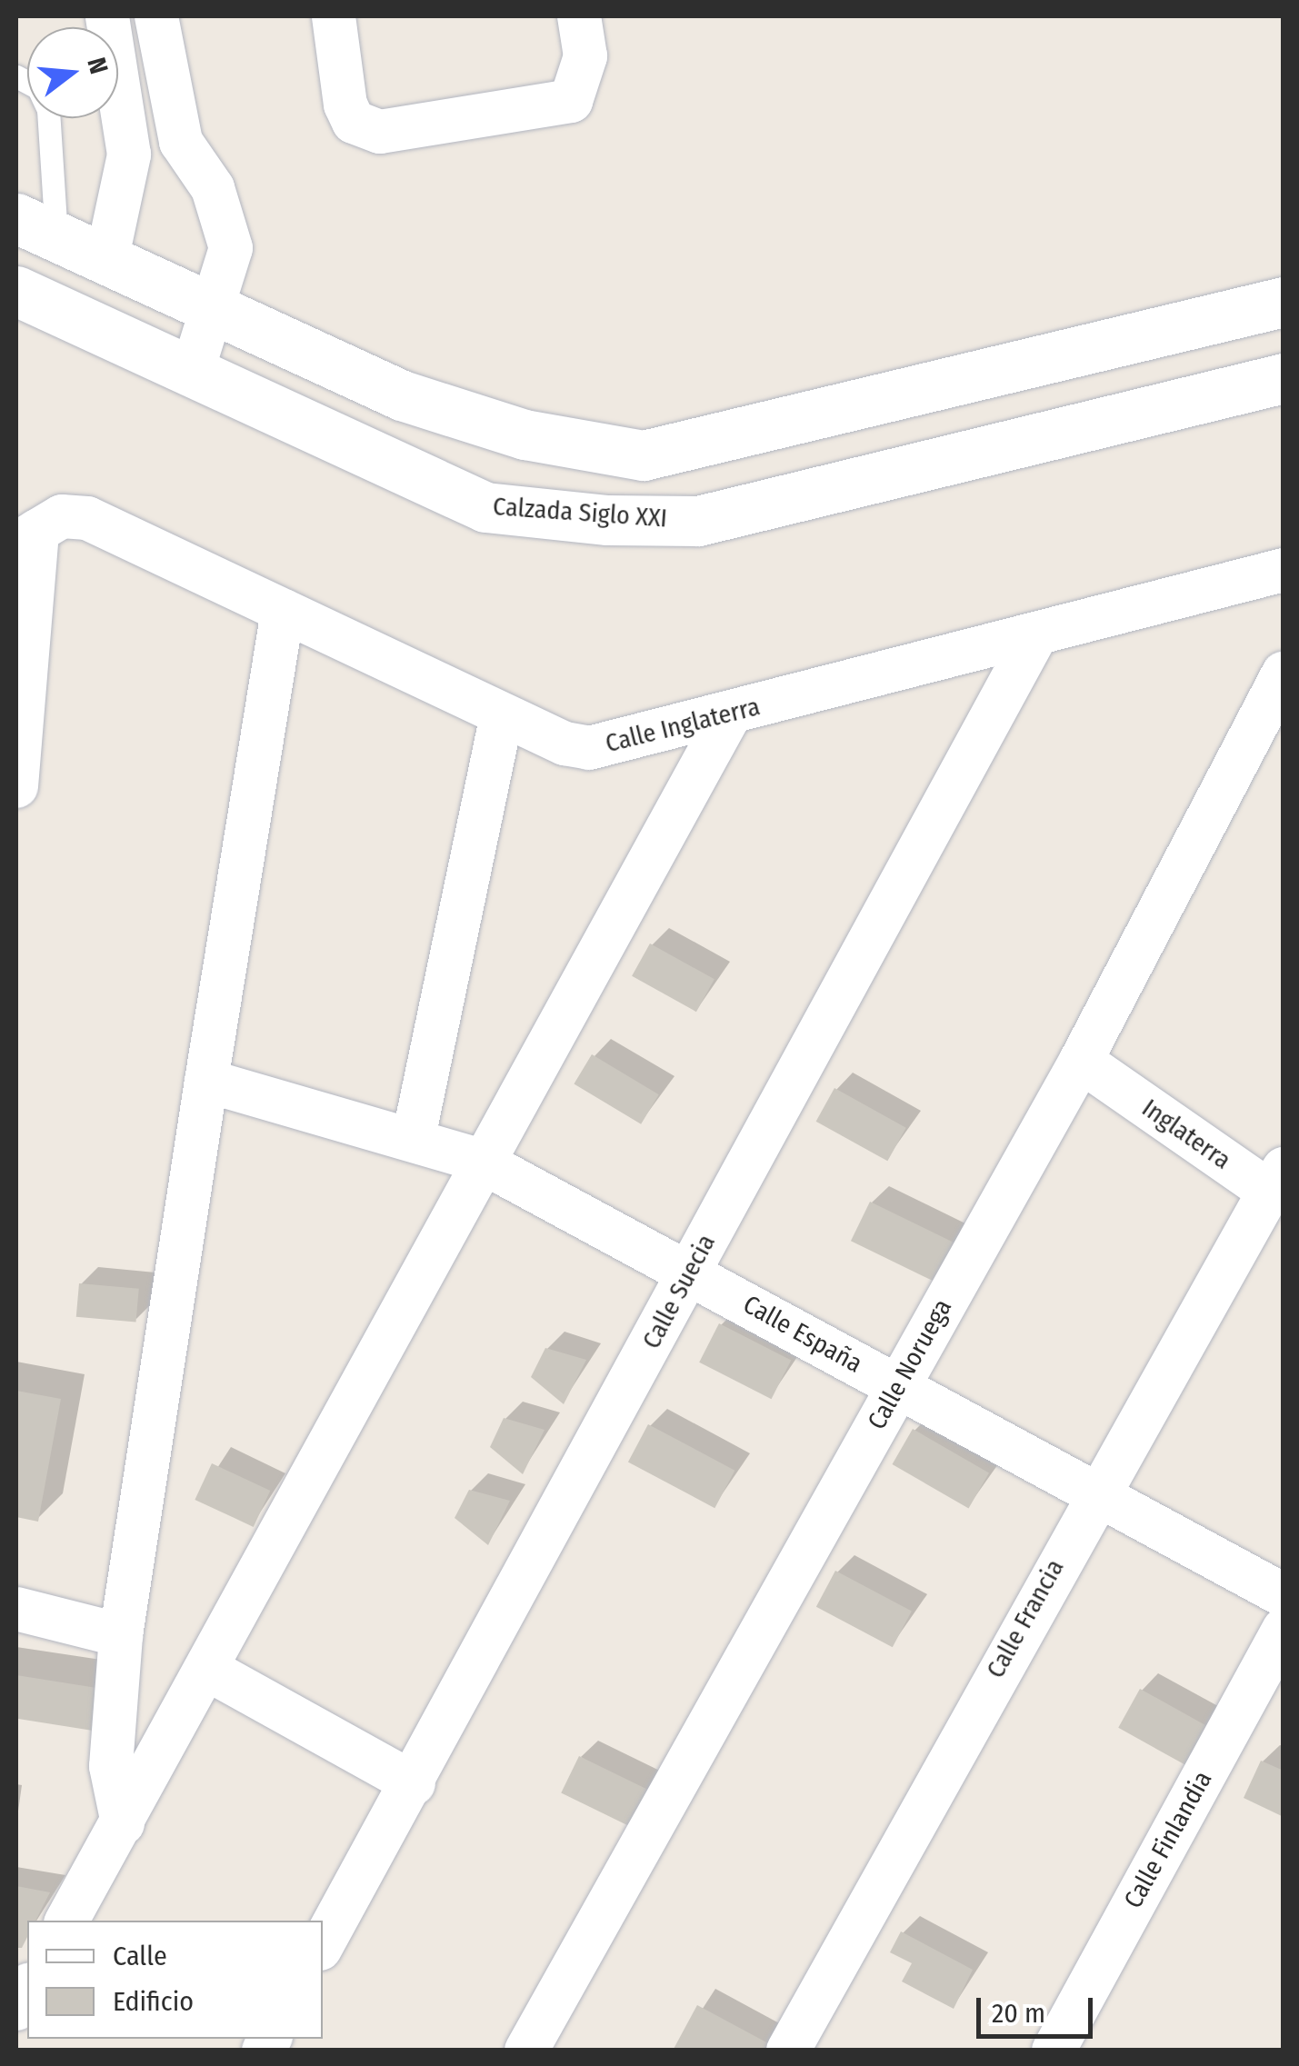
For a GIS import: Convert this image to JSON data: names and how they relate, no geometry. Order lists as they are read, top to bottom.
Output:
{
  "streets": {
    "main road": ["Calzada Siglo XXI"],
    "street": [
      "Calle Inglaterra",
      "Inglaterra",
      "Calle Suecia",
      "Calle España",
      "Calle Noruega",
      "Calle Francia",
      "Calle Finlandia"
    ]
  },
  "crossings": [
    ["Calle Inglaterra", "Calle Suecia"],
    ["Inglaterra", "Calle Noruega"],
    ["Inglaterra", "Calle Francia"],
    ["Calle Suecia", "Calle España"],
    ["Calle España", "Calle Noruega"],
    ["Calle España", "Calle Francia"]
  ],
  "legend": ["Calle", "Edificio"],
  "scale_bar": "20 m",
  "north": "right"
}
